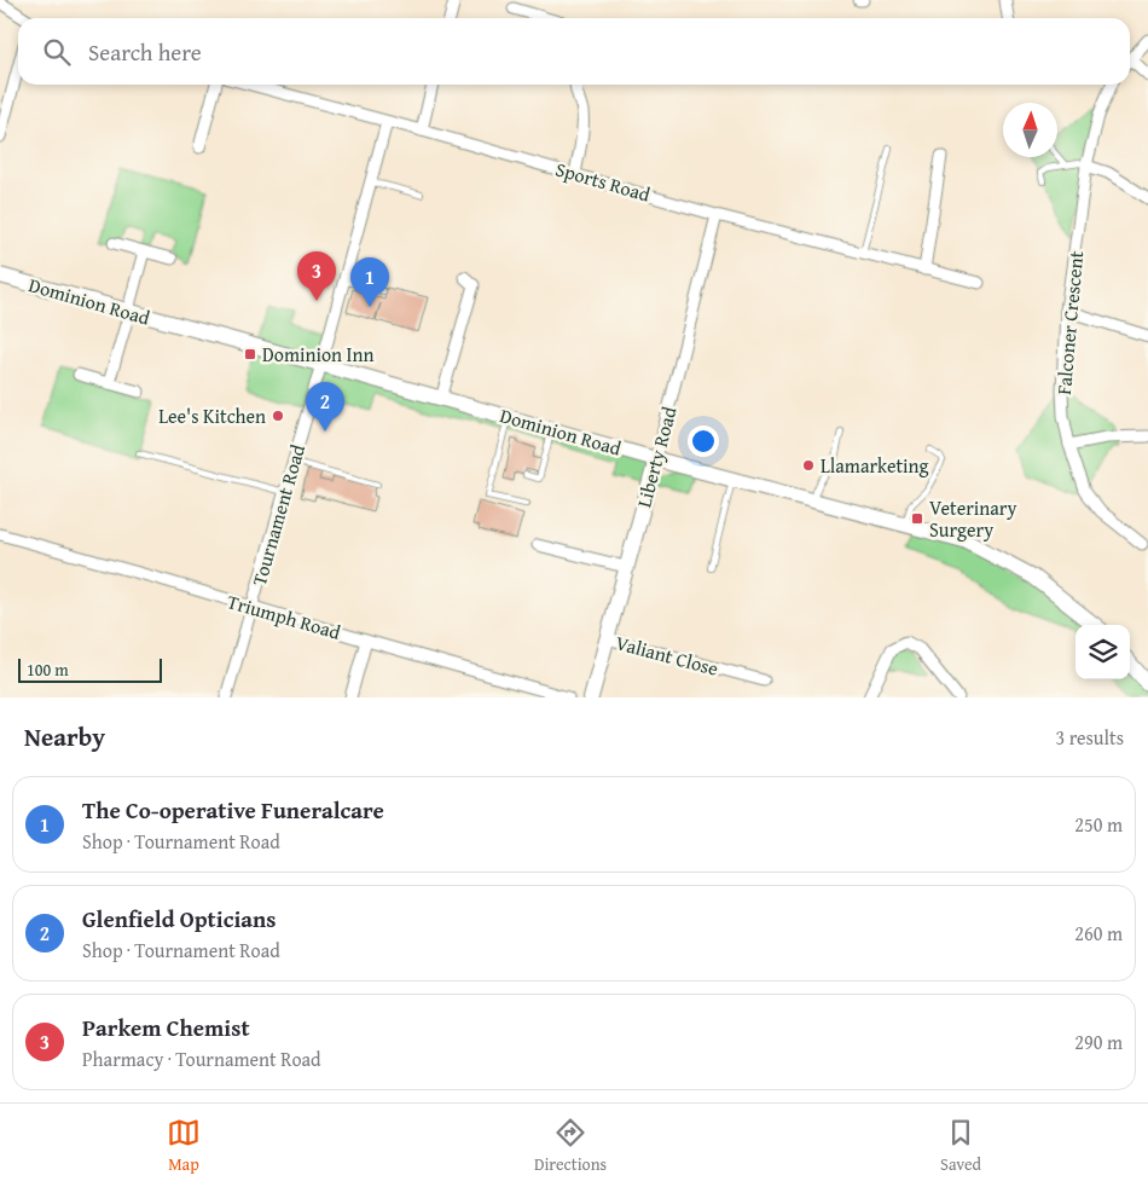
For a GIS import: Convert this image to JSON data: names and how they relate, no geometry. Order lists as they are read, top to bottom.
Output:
{
  "streets": {
    "street": [
      "Sports Road",
      "Dominion Road",
      "Falconer Crescent",
      "Liberty Road",
      "Tournament Road",
      "Triumph Road",
      "Valiant Close"
    ]
  },
  "crossings": [
    ["Sports Road", "Liberty Road"],
    ["Sports Road", "Tournament Road"],
    ["Dominion Road", "Liberty Road"],
    ["Dominion Road", "Tournament Road"],
    ["Liberty Road", "Valiant Close"],
    ["Tournament Road", "Triumph Road"]
  ],
  "places": {
    "transit": ["Dominion Inn", "Veterinary Surgery"],
    "other": ["Lee's Kitchen", "Llamarketing"]
  },
  "scale_bar": "100 m",
  "north": "top",
  "page": {
    "search": "Search here",
    "pins": ["3", "1", "2"],
    "scale": "100 m",
    "heading": ["Nearby", "3 results"],
    "list": [
      {
        "mark": "1",
        "name": "The Co-operative Funeralcare",
        "note": "Shop · Tournament Road",
        "value": "250 m"
      },
      {
        "mark": "2",
        "name": "Glenfield Opticians",
        "note": "Shop · Tournament Road",
        "value": "260 m"
      },
      {
        "mark": "3",
        "name": "Parkem Chemist",
        "note": "Pharmacy · Tournament Road",
        "value": "290 m"
      }
    ],
    "nav": ["Map", "Directions", "Saved"]
  }
}
